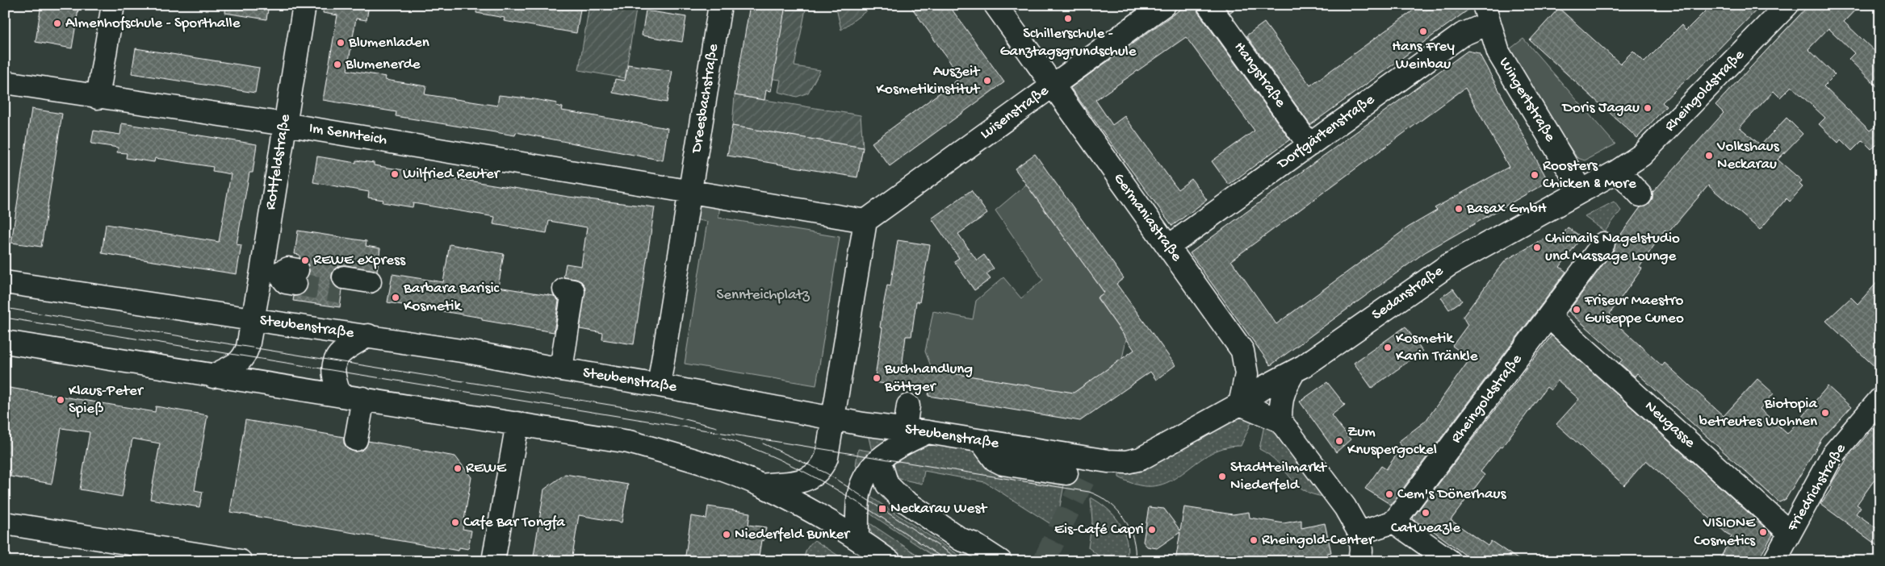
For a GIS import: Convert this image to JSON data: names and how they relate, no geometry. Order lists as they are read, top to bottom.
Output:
{
  "streets": {
    "street": [
      "Hangstraße",
      "Rheingoldstraße",
      "Dreesbachstraße",
      "Wingertstraße",
      "Luisenstraße",
      "Dorfgärtenstraße",
      "Im Sennteich",
      "Rottfeldstraße",
      "Germaniastraße",
      "Sedanstraße",
      "Steubenstraße",
      "Neugasse",
      "Friedrichstraße"
    ]
  },
  "crossings": [
    ["Hangstraße", "Dorfgärtenstraße"],
    ["Rheingoldstraße", "Wingertstraße"],
    ["Rheingoldstraße", "Sedanstraße"],
    ["Rheingoldstraße", "Neugasse"],
    ["Dreesbachstraße", "Im Sennteich"],
    ["Wingertstraße", "Dorfgärtenstraße"],
    ["Wingertstraße", "Sedanstraße"],
    ["Luisenstraße", "Germaniastraße"],
    ["Dorfgärtenstraße", "Germaniastraße"],
    ["Im Sennteich", "Rottfeldstraße"],
    ["Rottfeldstraße", "Steubenstraße"],
    ["Germaniastraße", "Sedanstraße"],
    ["Germaniastraße", "Steubenstraße"],
    ["Sedanstraße", "Steubenstraße"],
    ["Neugasse", "Friedrichstraße"]
  ],
  "parks": ["Sennteichplatz"],
  "places": {
    "other": [
      "Schillerschule - Ganztagsgrundschule",
      "Almenhofschule - Sporthalle",
      "Hans Frey Weinbau",
      "Blumenladen",
      "Blumenerde",
      "Auszeit Kosmetikinstitut",
      "Doris Jagau",
      "Volkshaus Neckarau",
      "Wilfried Reuter",
      "Roosters Chicken & More",
      "Basax GmbH",
      "Chicnails Nagelstudio und Massage Lounge",
      "REWE express",
      "Barbara Barisic Kosmetik",
      "Friseur Maestro Guiseppe Cuneo",
      "Kosmetik Karin Tränkle",
      "Buchhandlung Böttger",
      "Klaus-Peter Spieß",
      "Biotopia betreutes Wohnen",
      "Zum Knuspergockel",
      "REWE",
      "Stadtteilmarkt Niederfeld",
      "Cem's Dönerhaus",
      "Catweazle",
      "Cafe Bar Tongfa",
      "Eis-Café Capri",
      "VISIONE Cosmetics",
      "Niederfeld Bunker",
      "Rheingold-Center"
    ],
    "transit": ["Neckarau West"]
  }
}
